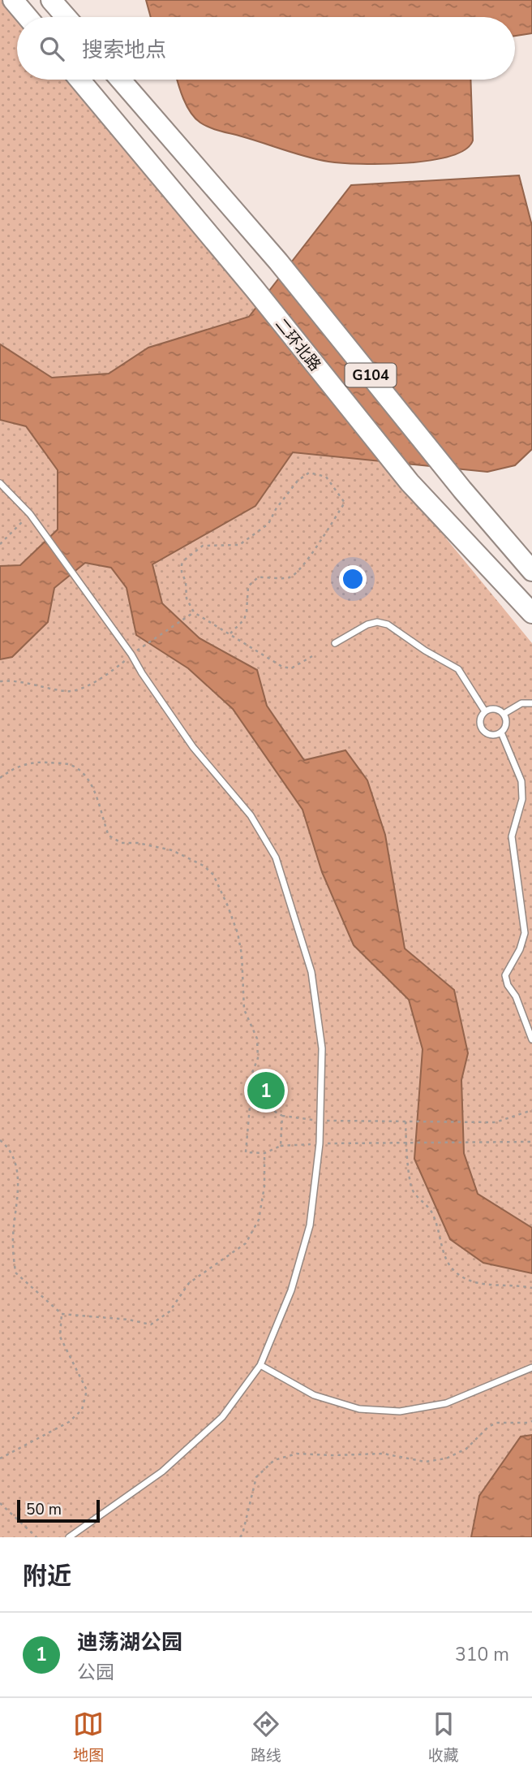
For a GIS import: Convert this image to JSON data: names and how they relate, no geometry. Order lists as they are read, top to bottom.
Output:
{
  "streets": {
    "highway": ["二环北路", "G104"]
  },
  "scale_bar": "50 m",
  "page": {
    "search": "搜索地点",
    "pins": "1",
    "scale": "50 m",
    "heading": "附近",
    "list": [
      {
        "mark": "1",
        "name": "迪荡湖公园",
        "note": "公园",
        "value": "310 m"
      }
    ],
    "nav": ["地图", "路线", "收藏"]
  }
}
